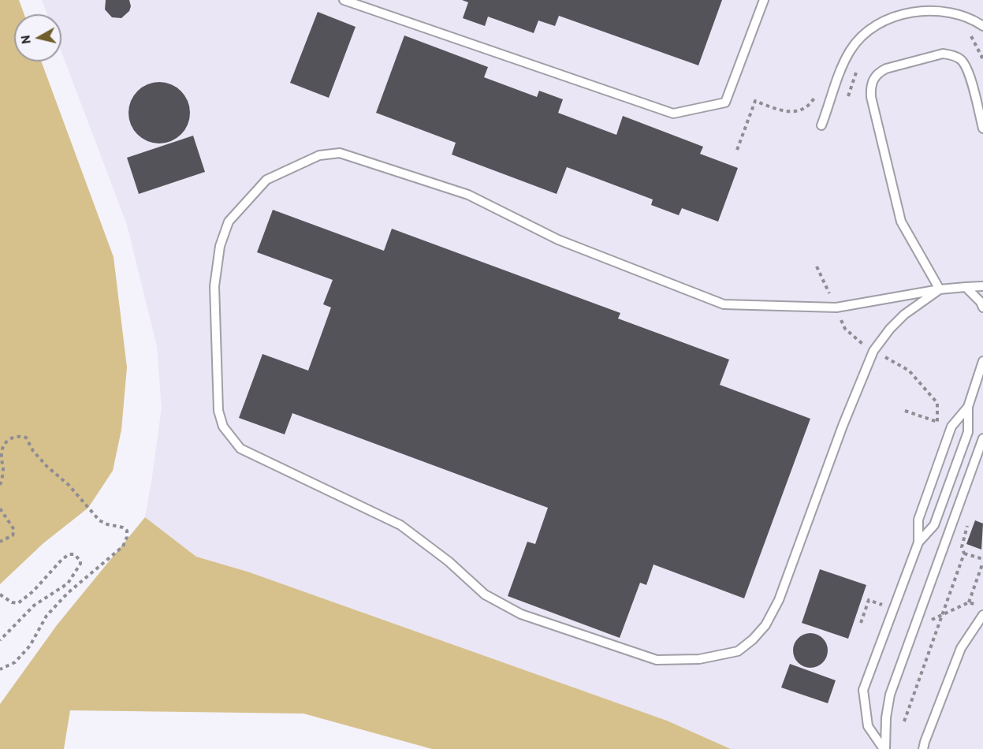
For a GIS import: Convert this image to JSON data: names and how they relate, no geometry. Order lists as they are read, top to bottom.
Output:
{
  "north": "left"
}
